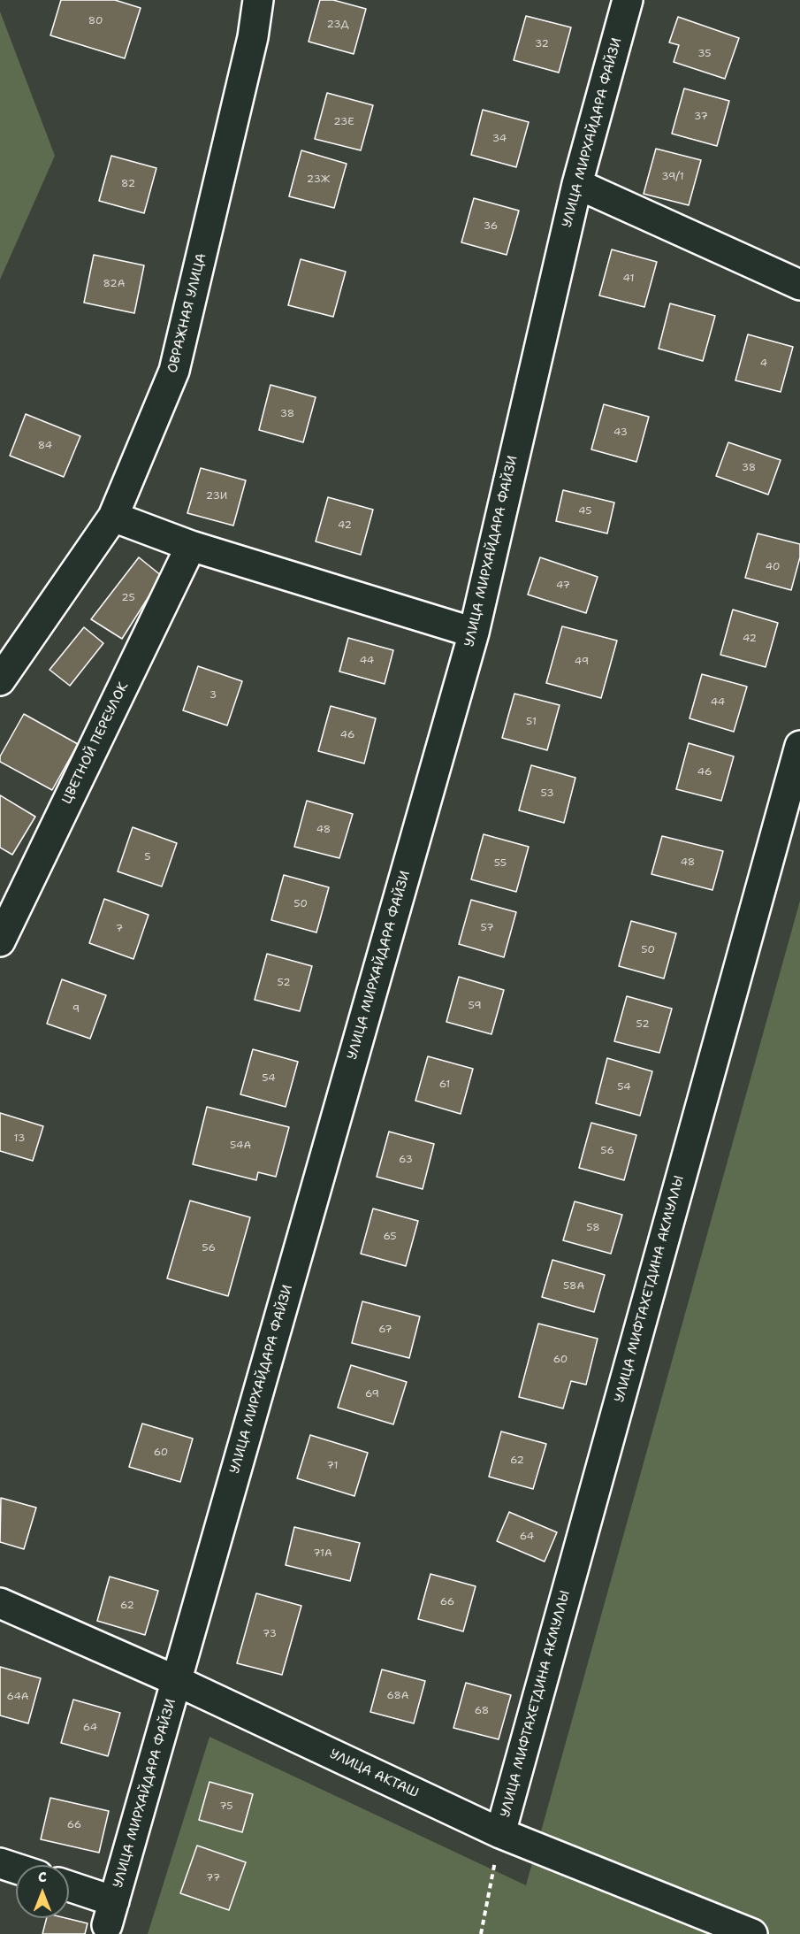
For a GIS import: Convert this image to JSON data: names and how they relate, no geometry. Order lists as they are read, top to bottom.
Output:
{
  "streets": {
    "street": [
      "УЛИЦА МИРХАЙДАРА ФАЙЗИ",
      "ОВРАЖНАЯ УЛИЦА",
      "ЦВЕТНОЙ ПЕРЕУЛОК",
      "УЛИЦА МИФТАХЕТДИНА АКМУЛЛЫ",
      "УЛИЦА АКТАШ"
    ]
  },
  "crossings": [
    ["УЛИЦА МИРХАЙДАРА ФАЙЗИ", "УЛИЦА АКТАШ"],
    ["УЛИЦА МИФТАХЕТДИНА АКМУЛЛЫ", "УЛИЦА АКТАШ"]
  ],
  "house_numbers": [
    "80",
    "23Д",
    "32",
    "35",
    "37",
    "23Е",
    "34",
    "39/1",
    "23Ж",
    "82",
    "36",
    "41",
    "82А",
    "4",
    "38",
    "43",
    "84",
    "38",
    "23И",
    "45",
    "42",
    "40",
    "47",
    "25",
    "42",
    "44",
    "49",
    "3",
    "44",
    "51",
    "46",
    "46",
    "53",
    "48",
    "5",
    "48",
    "55",
    "50",
    "57",
    "7",
    "50",
    "52",
    "59",
    "9",
    "52",
    "54",
    "61",
    "54",
    "13",
    "54А",
    "56",
    "63",
    "58",
    "65",
    "56",
    "58А",
    "67",
    "60",
    "69",
    "60",
    "62",
    "71",
    "64",
    "71А",
    "66",
    "62",
    "73",
    "68А",
    "64А",
    "68",
    "64",
    "75",
    "66",
    "77"
  ],
  "north": "top"
}
